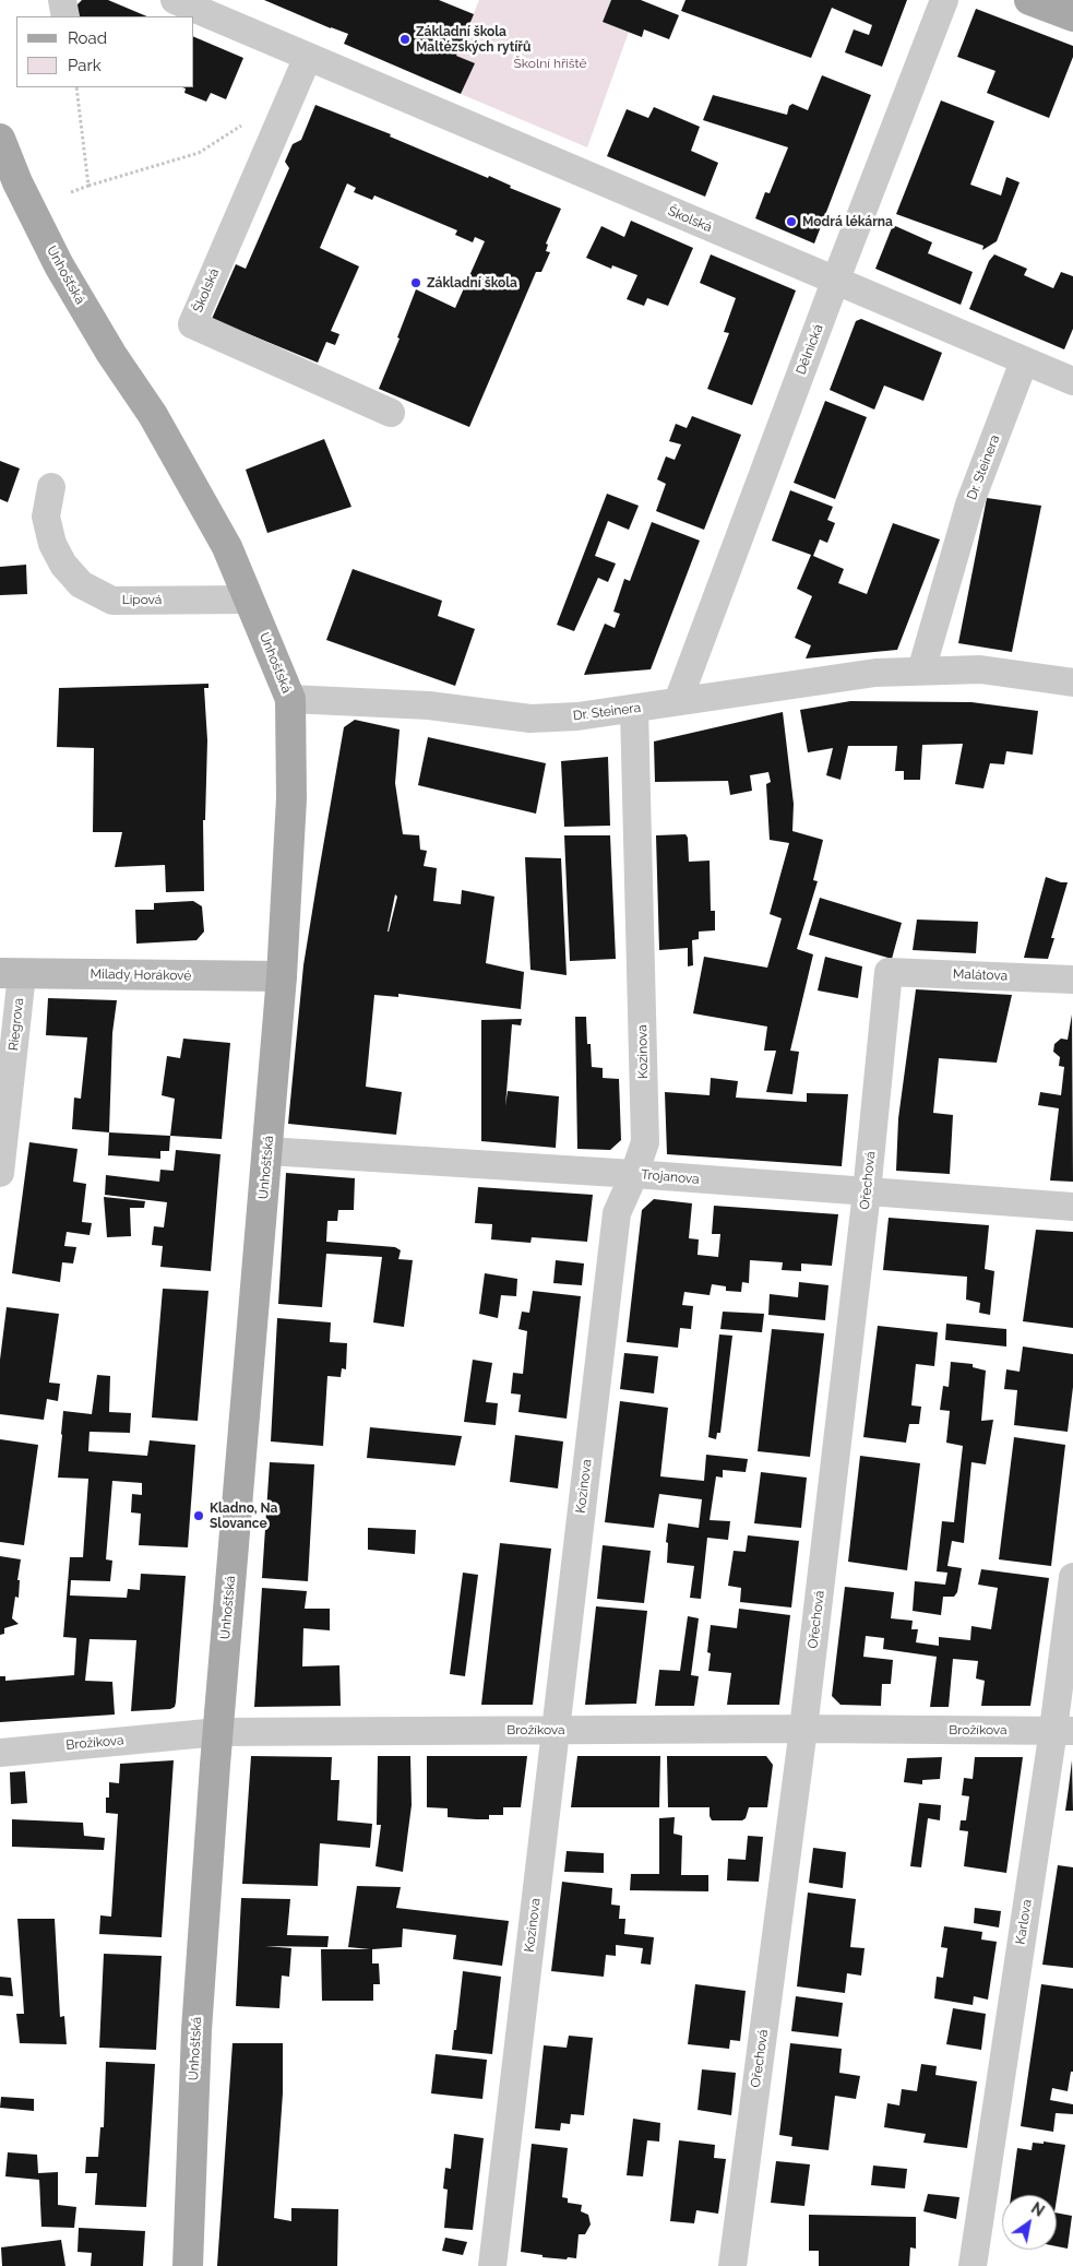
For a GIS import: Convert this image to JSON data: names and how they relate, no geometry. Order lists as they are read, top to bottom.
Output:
{
  "streets": {
    "main road": ["Unhošťská", "Milady Horákové"],
    "street": [
      "Školská",
      "Dělnická",
      "Dr. Steinera",
      "Lipová",
      "Malátova",
      "Riegrova",
      "Kozinova",
      "Trojanova",
      "Ořechová",
      "Brožíkova",
      "Karlova"
    ]
  },
  "crossings": [
    ["Školská", "Dělnická"],
    ["Školská", "Dr. Steinera"],
    ["Unhošťská", "Dr. Steinera"],
    ["Unhošťská", "Lipová"],
    ["Unhošťská", "Milady Horákové"],
    ["Unhošťská", "Trojanova"],
    ["Unhošťská", "Brožíkova"],
    ["Dělnická", "Dr. Steinera"],
    ["Dr. Steinera", "Kozinova"],
    ["Milady Horákové", "Riegrova"],
    ["Malátova", "Ořechová"],
    ["Kozinova", "Trojanova"],
    ["Kozinova", "Brožíkova"],
    ["Trojanova", "Ořechová"],
    ["Ořechová", "Brožíkova"],
    ["Brožíkova", "Karlova"]
  ],
  "parks": ["Školní hřiště"],
  "places": [
    "Základní škola Maltézských rytířů",
    "Modrá lékárna",
    "Základní škola",
    "Kladno, Na Slovance"
  ],
  "legend": ["Road", "Park"],
  "north": "top right"
}
